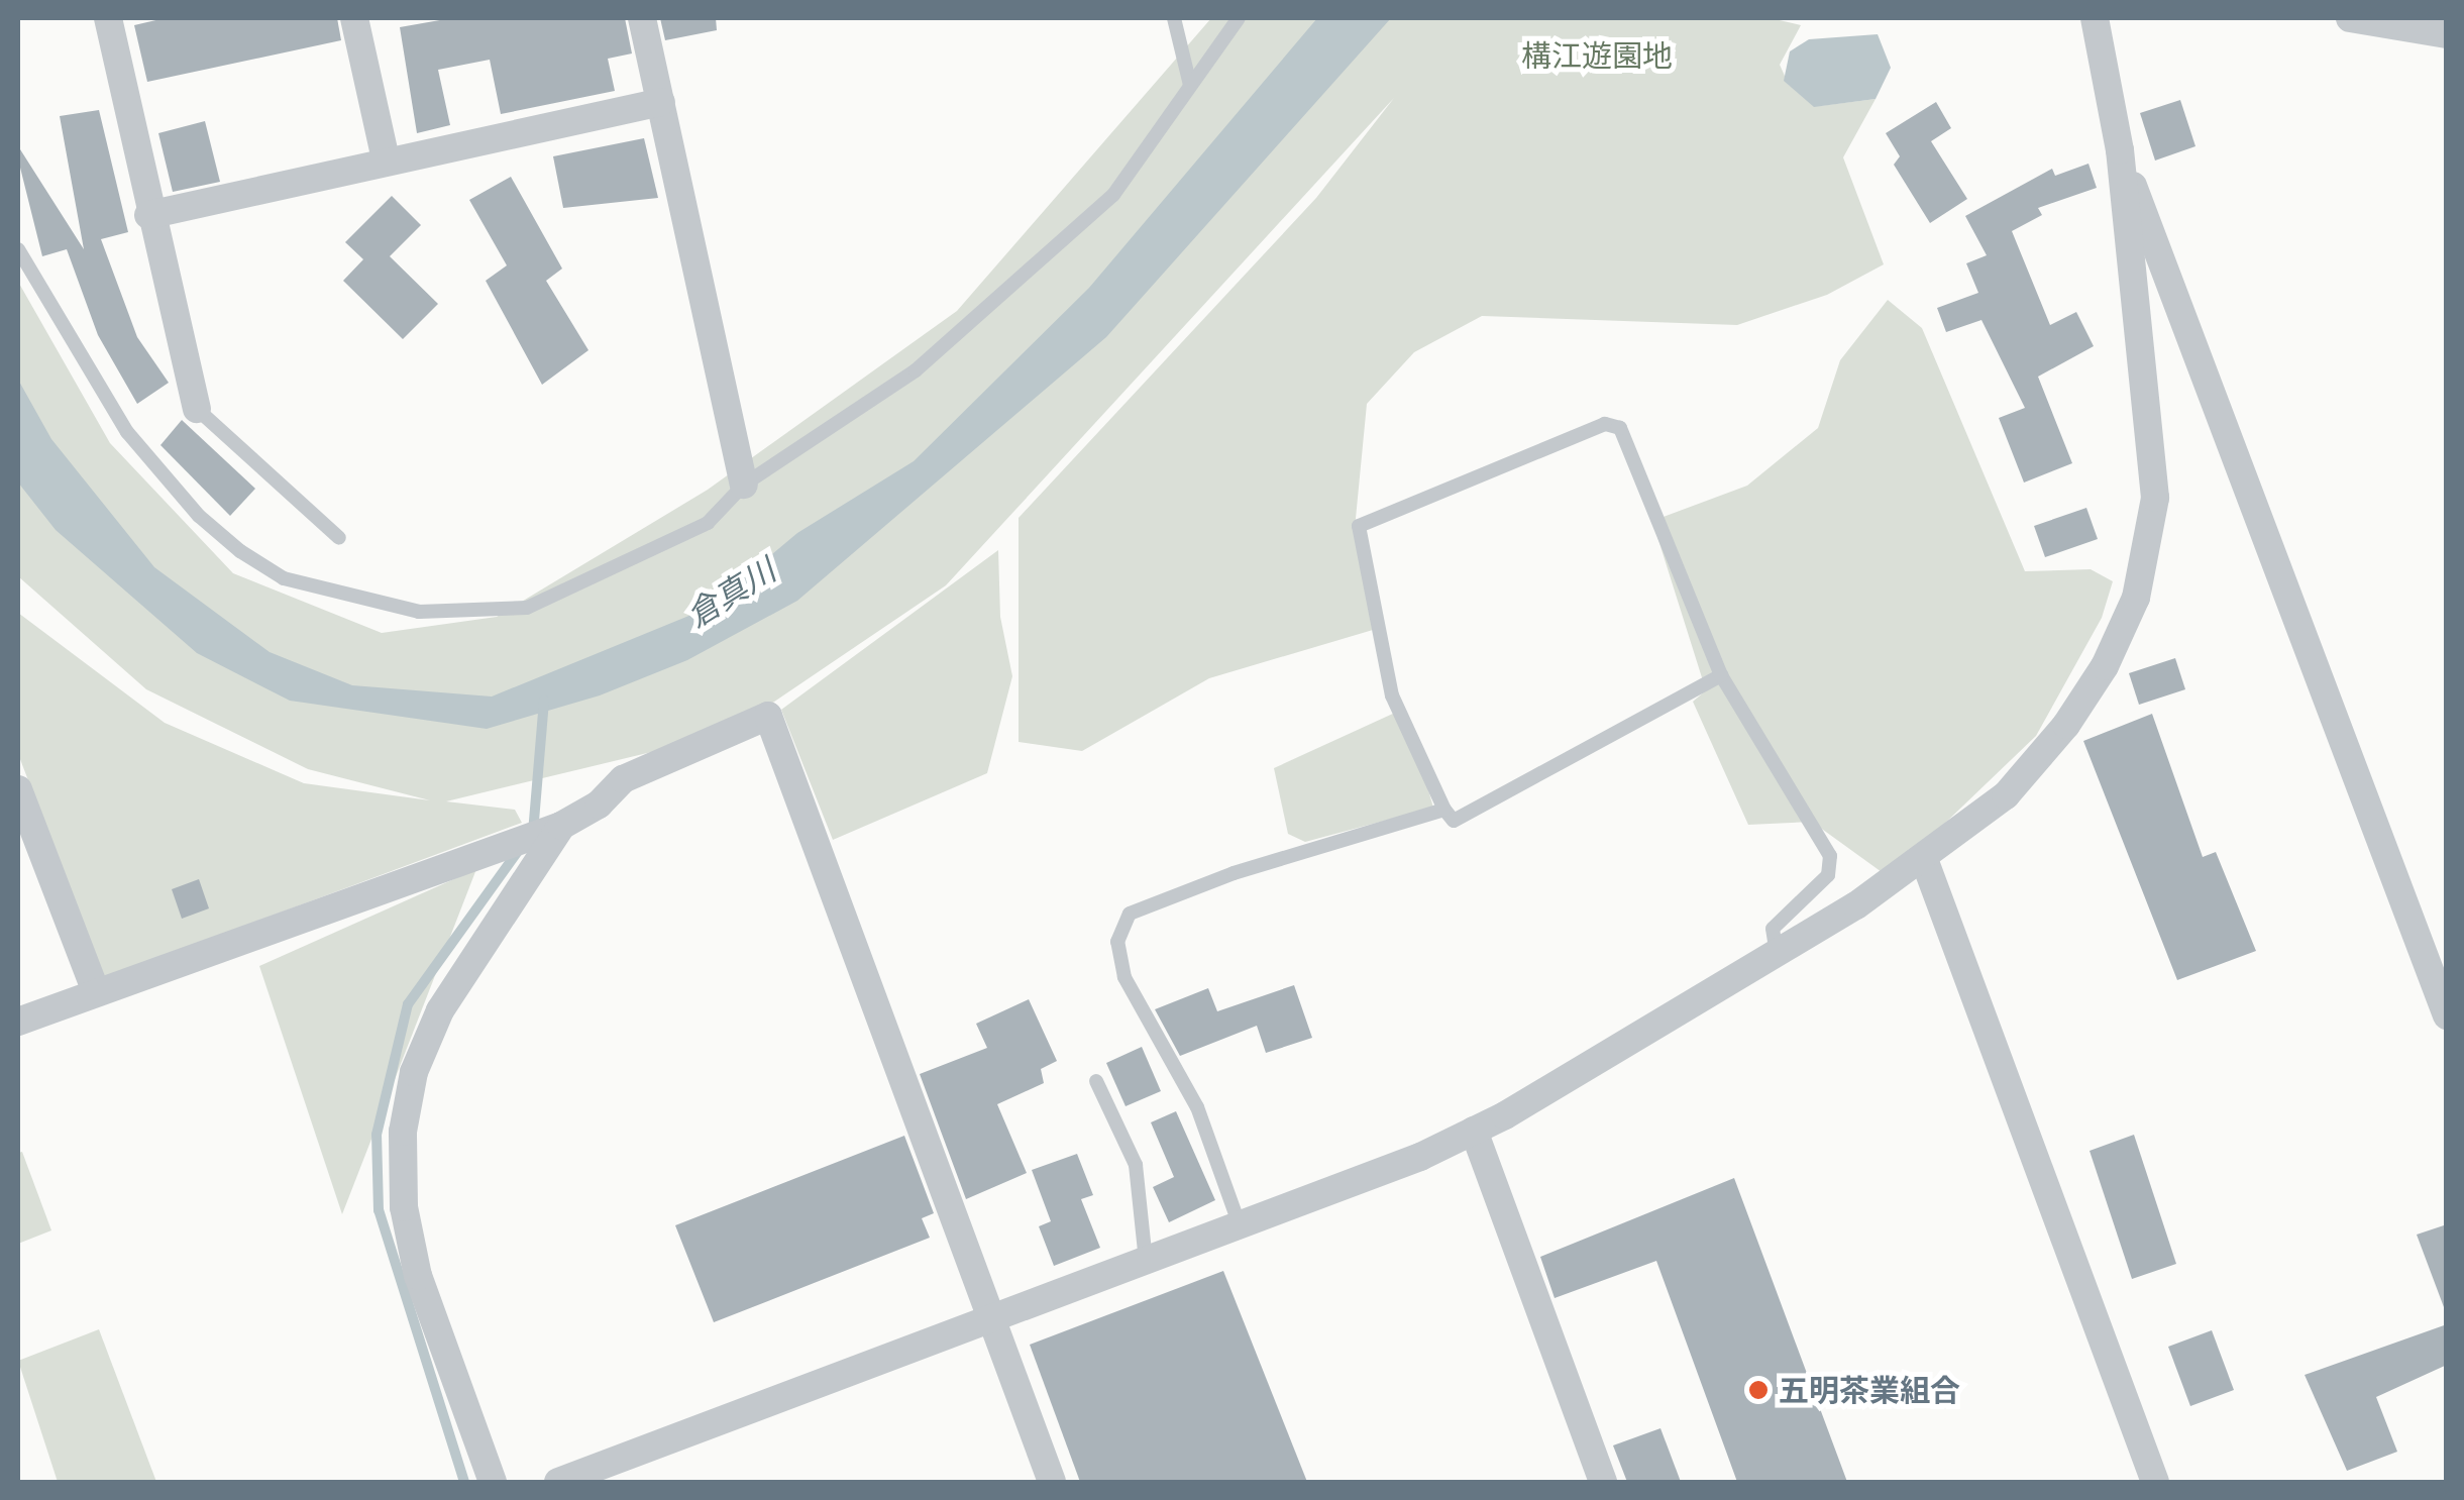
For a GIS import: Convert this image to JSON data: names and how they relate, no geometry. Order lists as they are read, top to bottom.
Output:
{
  "water": ["倉真川"],
  "parks": ["構江遊園地"],
  "places": ["五明茶業組合"]
}
